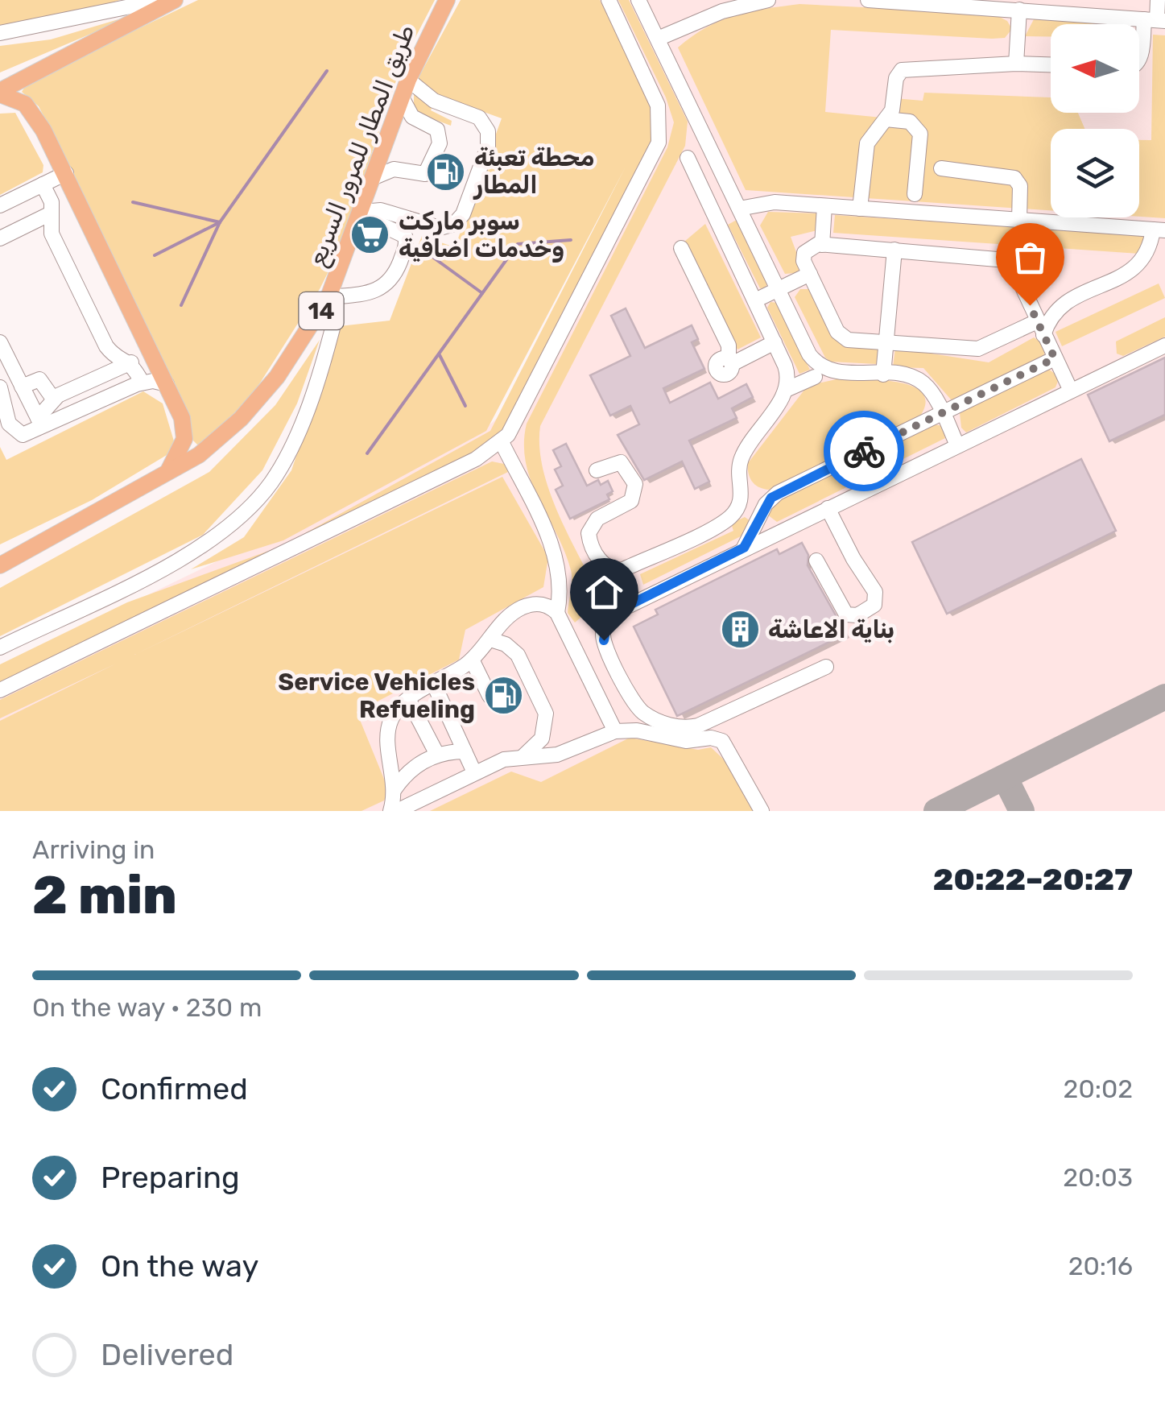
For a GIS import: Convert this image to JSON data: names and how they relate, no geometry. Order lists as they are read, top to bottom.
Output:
{
  "streets": {
    "main road": ["طريق المطار للمرور السريع", "14"]
  },
  "places": {
    "fuel station": ["محطة تعبئة المطار", "Service Vehicles Refueling"],
    "supermarket": ["سوبر ماركت وخدمات اضافية"],
    "building": ["بناية الاعاشة"]
  },
  "north": "left",
  "page": {
    "heading": ["2 min", "Arriving in", "20:22–20:27"],
    "bar": "On the way · 230 m",
    "list": [
      ["Confirmed", "20:02"],
      ["Preparing", "20:03"],
      ["On the way", "20:16"],
      "Delivered"
    ]
  }
}
